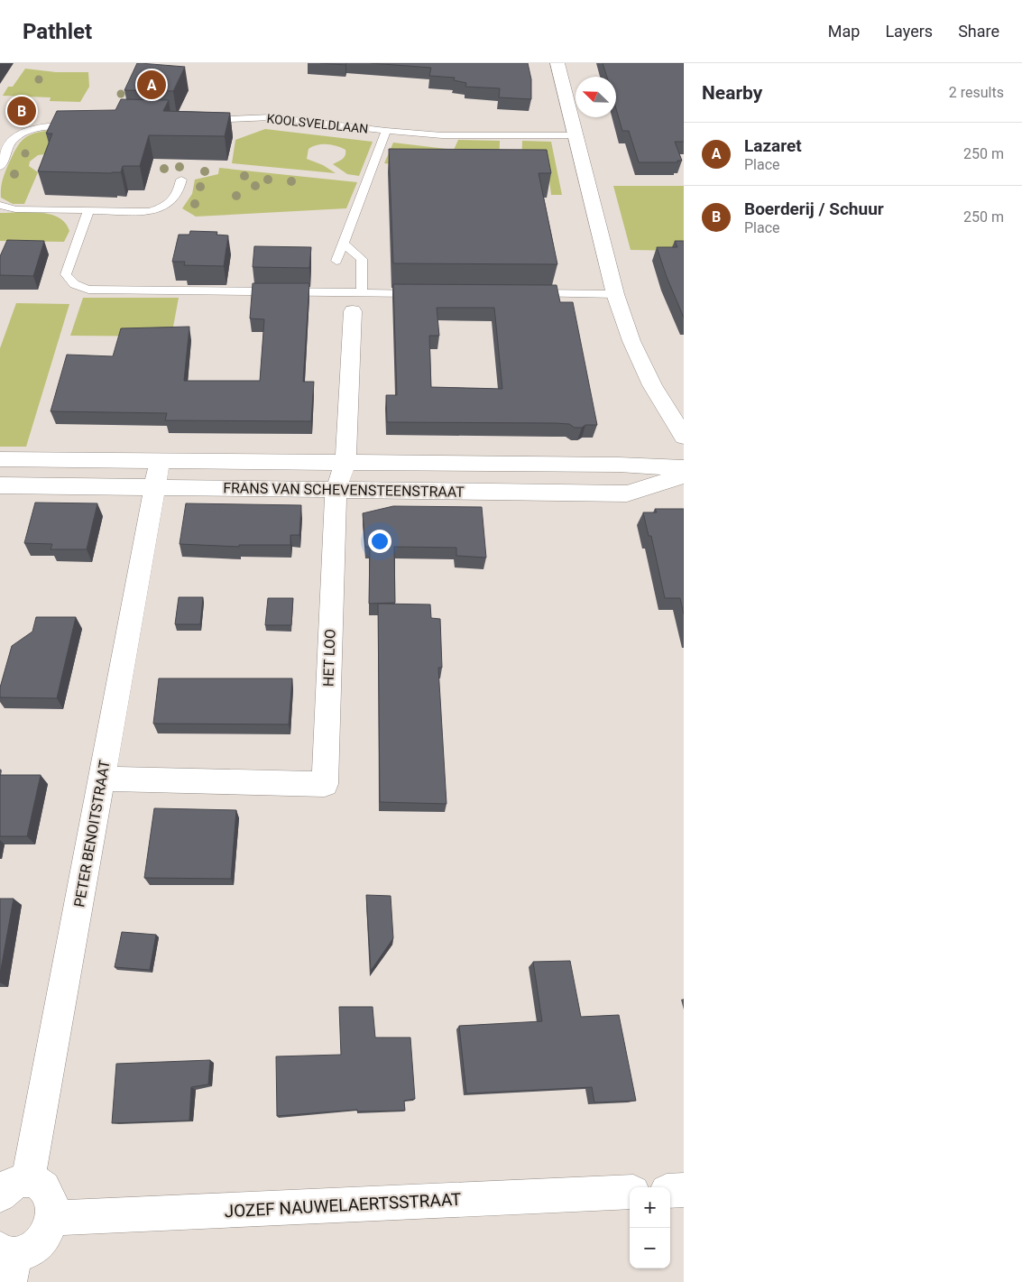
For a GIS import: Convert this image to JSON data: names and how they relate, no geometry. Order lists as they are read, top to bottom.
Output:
{
  "streets": {
    "street": [
      "FRANS VAN SCHEVENSTEENSTRAAT",
      "HET LOO",
      "PETER BENOITSTRAAT",
      "JOZEF NAUWELAERTSSTRAAT"
    ],
    "lane": ["KOOLSVELDLAAN"]
  },
  "crossings": [
    ["FRANS VAN SCHEVENSTEENSTRAAT", "HET LOO"],
    ["FRANS VAN SCHEVENSTEENSTRAAT", "PETER BENOITSTRAAT"],
    ["HET LOO", "PETER BENOITSTRAAT"]
  ],
  "north": "top left",
  "page": {
    "header": "Pathlet",
    "nav": ["Map", "Layers", "Share"],
    "heading": ["Nearby", "2 results"],
    "pins": ["A", "B"],
    "list": [
      {
        "mark": "A",
        "name": "Lazaret",
        "note": "Place",
        "value": "250 m"
      },
      {
        "mark": "B",
        "name": "Boerderij / Schuur",
        "note": "Place",
        "value": "250 m"
      }
    ],
    "map_buttons": ["+", "−"]
  }
}
